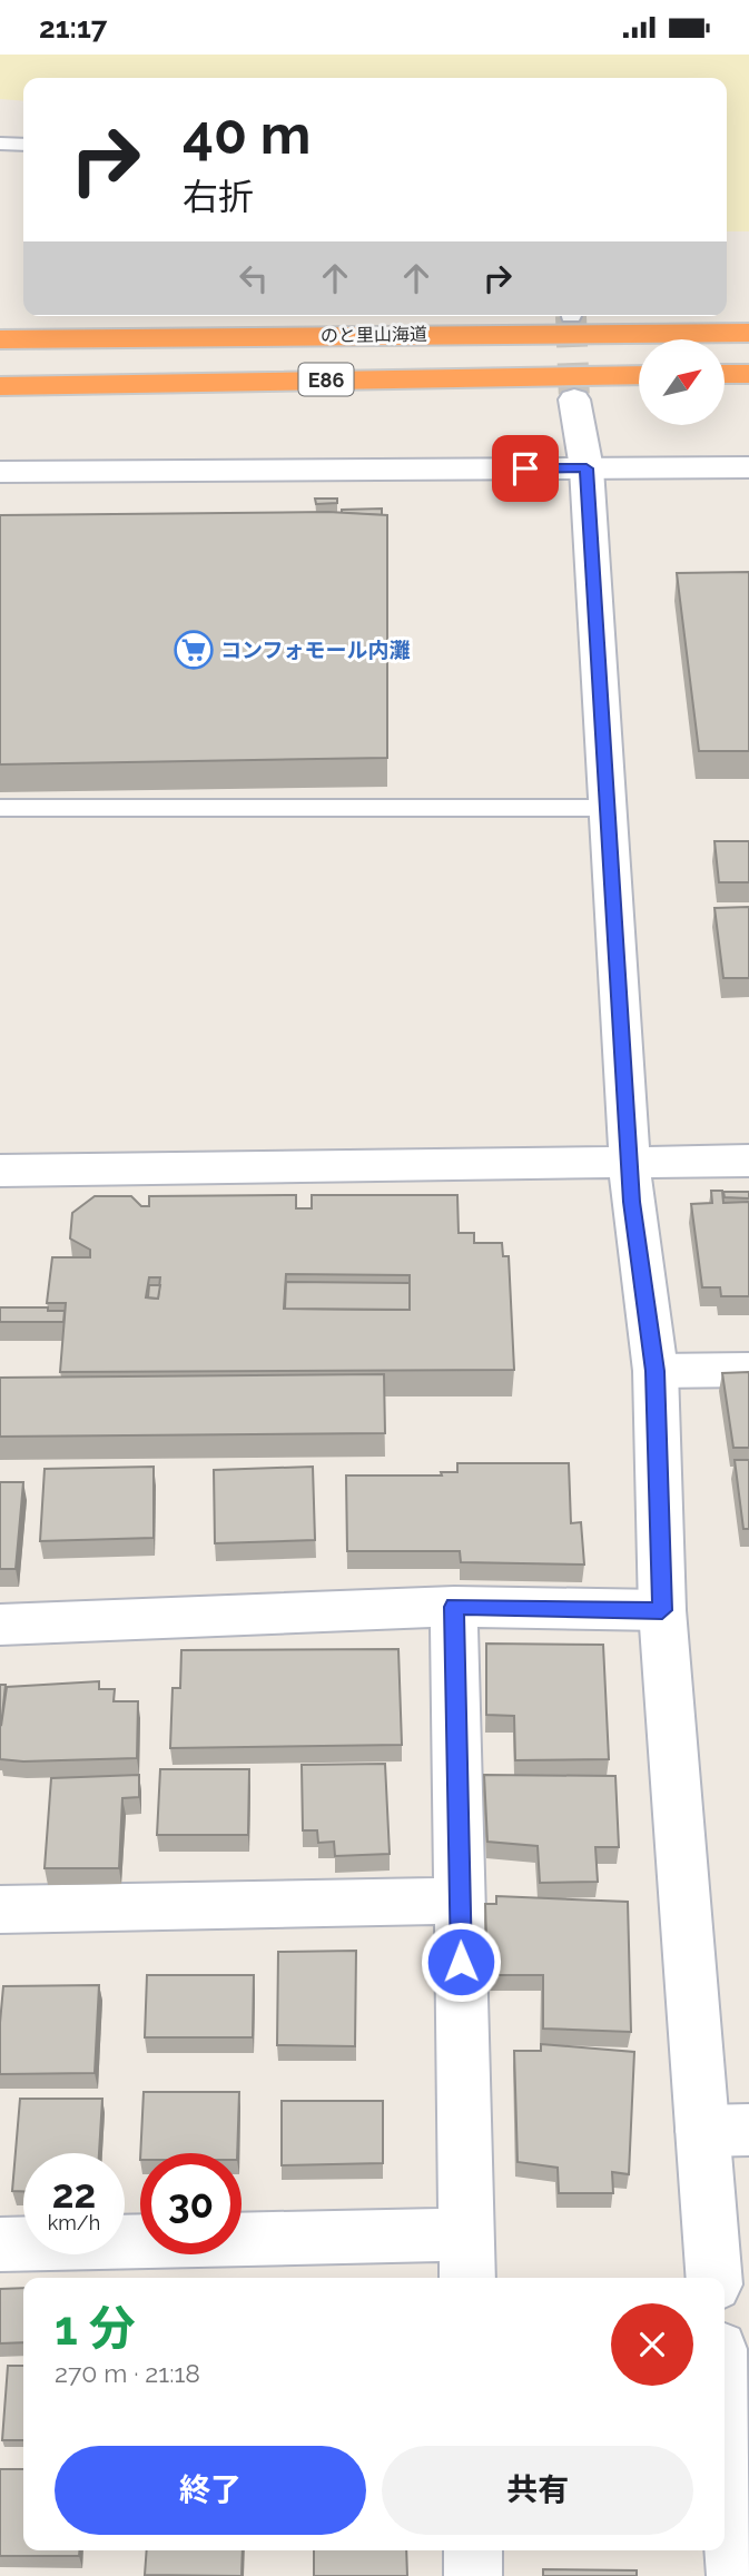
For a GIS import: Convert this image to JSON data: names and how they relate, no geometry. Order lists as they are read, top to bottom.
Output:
{
  "streets": {
    "highway": ["のと里山海道", "E86"]
  },
  "places": {
    "supermarket": ["コンフォモール内灘"]
  },
  "north": "top right",
  "page": {
    "status": "21:17",
    "turn": ["40 m", "右折"],
    "speed": "22 km/h",
    "limit": "30",
    "heading": ["1 分", "270 m · 21:18"],
    "buttons": ["終了", "共有"]
  }
}
